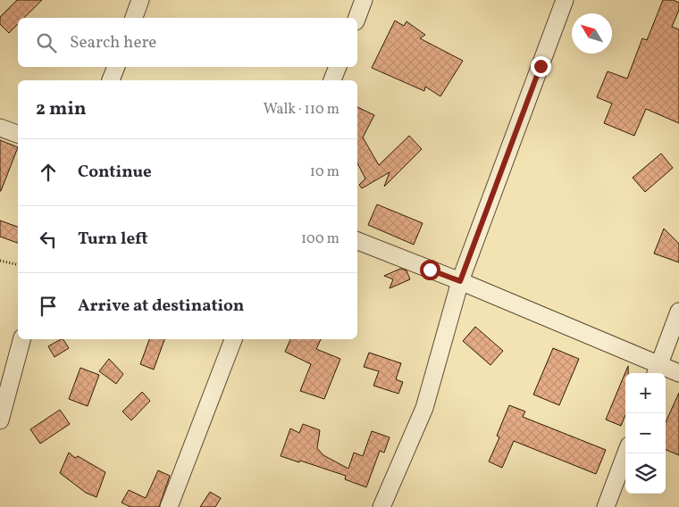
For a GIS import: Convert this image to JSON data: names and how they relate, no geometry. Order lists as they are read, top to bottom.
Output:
{
  "north": "top left",
  "page": {
    "search": "Search here",
    "heading": ["2 min", "Walk · 110 m"],
    "list": [
      ["Continue", "10 m"],
      ["Turn left", "100 m"],
      "Arrive at destination"
    ],
    "map_buttons": ["+", "−"]
  }
}
